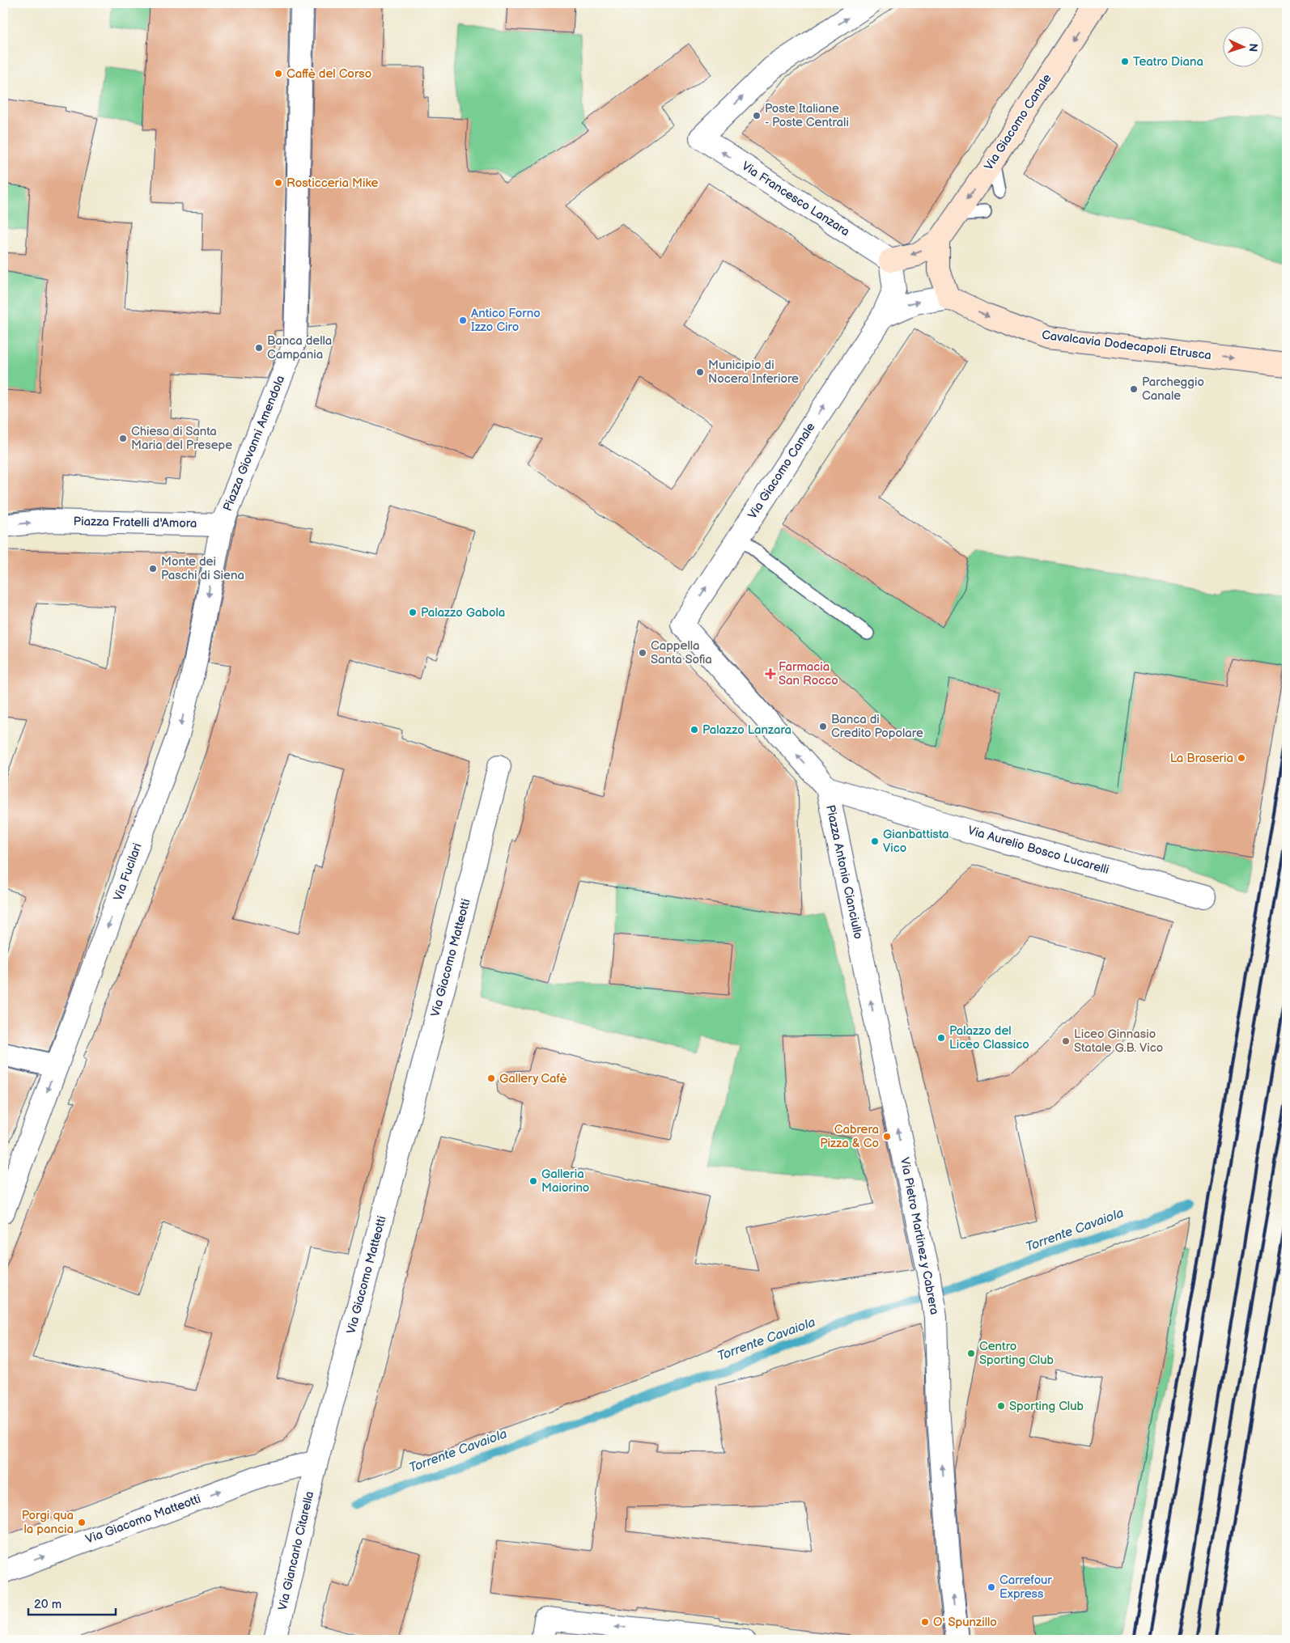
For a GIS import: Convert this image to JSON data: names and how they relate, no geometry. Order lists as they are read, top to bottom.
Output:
{
  "streets": {
    "street": [
      "Via Giacomo Canale",
      "Via Francesco Lanzara",
      "Cavalcavia Dodecapoli Etrusca",
      "Piazza Giovanni Amendola",
      "Piazza Fratelli d'Amora",
      "Via Aurelio Bosco Lucarelli",
      "Via Fucilari",
      "Piazza Antonio Cianciullo",
      "Via Giacomo Matteotti",
      "Via Pietro Martinez y Cabrera",
      "Via Giancarlo Citarella"
    ]
  },
  "crossings": [
    ["Via Giacomo Canale", "Via Francesco Lanzara"],
    ["Via Giacomo Canale", "Via Aurelio Bosco Lucarelli"],
    ["Via Giacomo Canale", "Piazza Antonio Cianciullo"],
    ["Piazza Giovanni Amendola", "Piazza Fratelli d'Amora"],
    ["Piazza Giovanni Amendola", "Via Fucilari"],
    ["Piazza Fratelli d'Amora", "Via Fucilari"],
    ["Via Aurelio Bosco Lucarelli", "Piazza Antonio Cianciullo"],
    ["Piazza Antonio Cianciullo", "Via Pietro Martinez y Cabrera"],
    ["Via Giacomo Matteotti", "Via Giancarlo Citarella"]
  ],
  "one_way": [
    "Cavalcavia Dodecapoli Etrusca",
    "Piazza Fratelli d'Amora",
    "Via Fucilari",
    "Via Pietro Martinez y Cabrera"
  ],
  "water": ["Torrente Cavaiola"],
  "places": {
    "other": [
      "Teatro Diana",
      "Caffè del Corso",
      "Poste Italiane - Poste Centrali",
      "Rosticceria Mike",
      "Antico Forno Izzo Ciro",
      "Banca della Campania",
      "Municipio di Nocera Inferiore",
      "Parcheggio Canale",
      "Chiesa di Santa Maria del Presepe",
      "Monte dei Paschi di Siena",
      "Palazzo Gabola",
      "Cappella Santa Sofia",
      "Banca di Credito Popolare",
      "Palazzo Lanzara",
      "La Braseria",
      "Gianbattista Vico",
      "Palazzo del Liceo Classico",
      "Liceo Ginnasio Statale G.B. Vico",
      "Gallery Cafè",
      "Cabrera Pizza & Co",
      "Galleria Maiorino",
      "Centro Sporting Club",
      "Sporting Club",
      "Porgi qua la pancia",
      "Carrefour Express",
      "O' Spunzillo"
    ],
    "health": ["Farmacia San Rocco"]
  },
  "scale_bar": "20 m",
  "north": "right"
}
